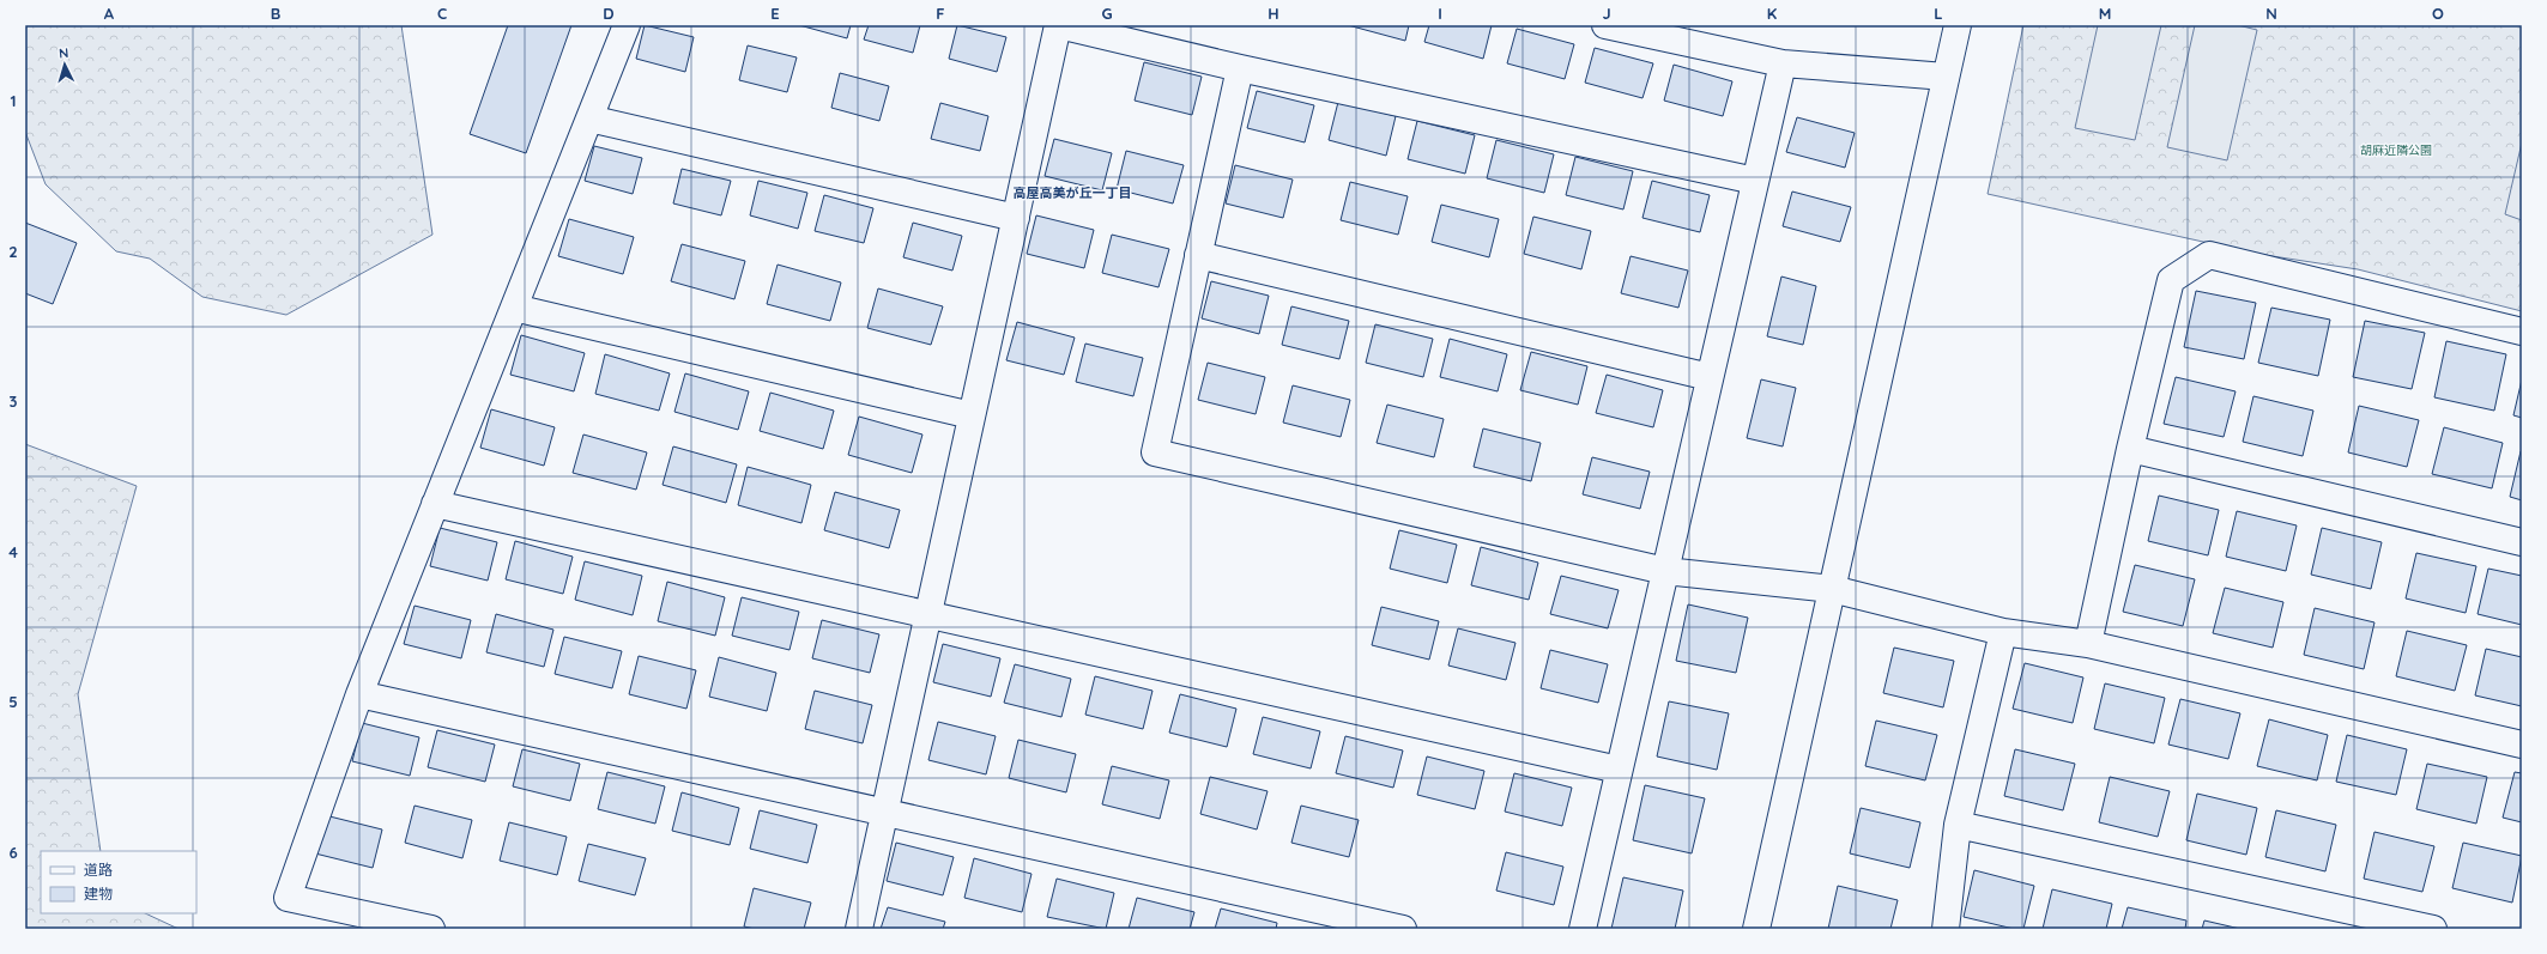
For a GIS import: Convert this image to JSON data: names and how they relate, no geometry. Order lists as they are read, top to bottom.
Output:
{
  "districts": ["高屋高美が丘一丁目"],
  "parks": ["胡麻近隣公園"],
  "legend": ["道路", "建物"],
  "north": "top",
  "grid": {
    "columns": [
      "A",
      "B",
      "C",
      "D",
      "E",
      "F",
      "G",
      "H",
      "I",
      "J",
      "K",
      "L",
      "M",
      "N",
      "O"
    ],
    "rows": [
      "1",
      "2",
      "3",
      "4",
      "5",
      "6"
    ]
  }
}
